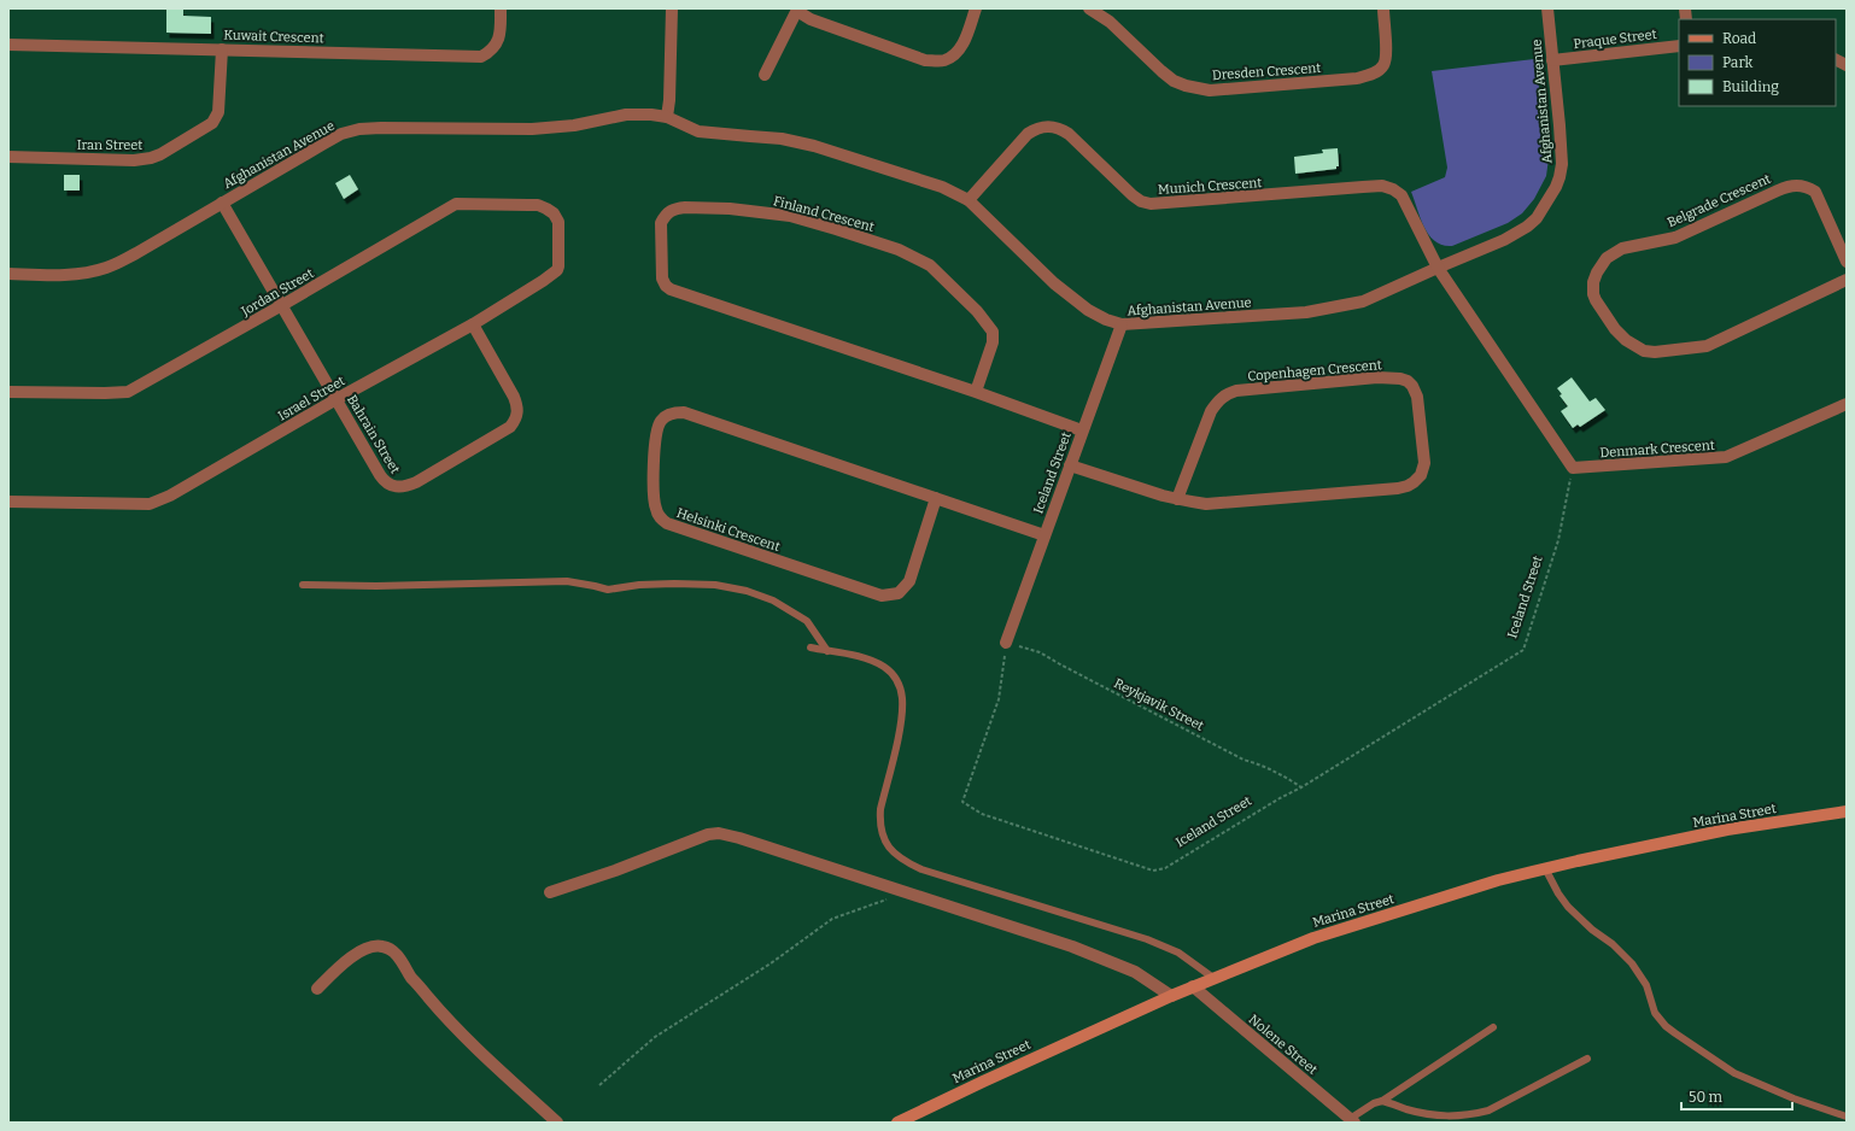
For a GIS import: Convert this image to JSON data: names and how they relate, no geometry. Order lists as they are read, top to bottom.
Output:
{
  "streets": {
    "main road": ["Marina Street"],
    "street": [
      "Kuwait Crescent",
      "Praque Street",
      "Dresden Crescent",
      "Afghanistan Avenue",
      "Iran Street",
      "Munich Crescent",
      "Belgrade Crescent",
      "Finland Crescent",
      "Jordan Street",
      "Copenhagen Crescent",
      "Israel Street",
      "Bahrain Street",
      "Denmark Crescent",
      "Iceland Street",
      "Helsinki Crescent",
      "Nolene Street"
    ],
    "path": ["Reykjavik Street"]
  },
  "crossings": [
    ["Kuwait Crescent", "Iran Street"],
    ["Praque Street", "Afghanistan Avenue"],
    ["Afghanistan Avenue", "Munich Crescent"],
    ["Afghanistan Avenue", "Bahrain Street"],
    ["Afghanistan Avenue", "Iceland Street"],
    ["Finland Crescent", "Iceland Street"],
    ["Jordan Street", "Israel Street"],
    ["Jordan Street", "Bahrain Street"],
    ["Copenhagen Crescent", "Iceland Street"],
    ["Israel Street", "Bahrain Street"],
    ["Denmark Crescent", "Iceland Street"],
    ["Iceland Street", "Helsinki Crescent"],
    ["Iceland Street", "Reykjavik Street"],
    ["Marina Street", "Nolene Street"]
  ],
  "legend": ["Road", "Park", "Building"],
  "scale_bar": "50 m"
}
